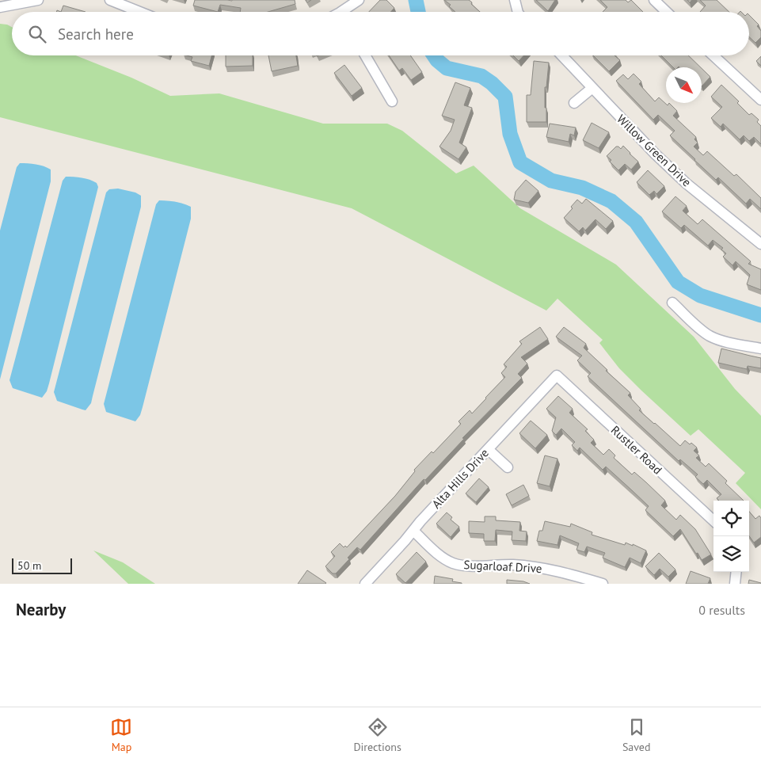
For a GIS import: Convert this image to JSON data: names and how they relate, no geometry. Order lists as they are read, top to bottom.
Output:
{
  "streets": {
    "street": [
      "Willow Green Drive",
      "Rustler Road",
      "Alta Hills Drive",
      "Sugarloaf Drive"
    ]
  },
  "crossings": [
    ["Rustler Road", "Alta Hills Drive"],
    ["Alta Hills Drive", "Sugarloaf Drive"]
  ],
  "scale_bar": "50 m",
  "north": "bottom right",
  "page": {
    "search": "Search here",
    "scale": "50 m",
    "heading": ["Nearby", "0 results"],
    "nav": ["Map", "Directions", "Saved"]
  }
}
